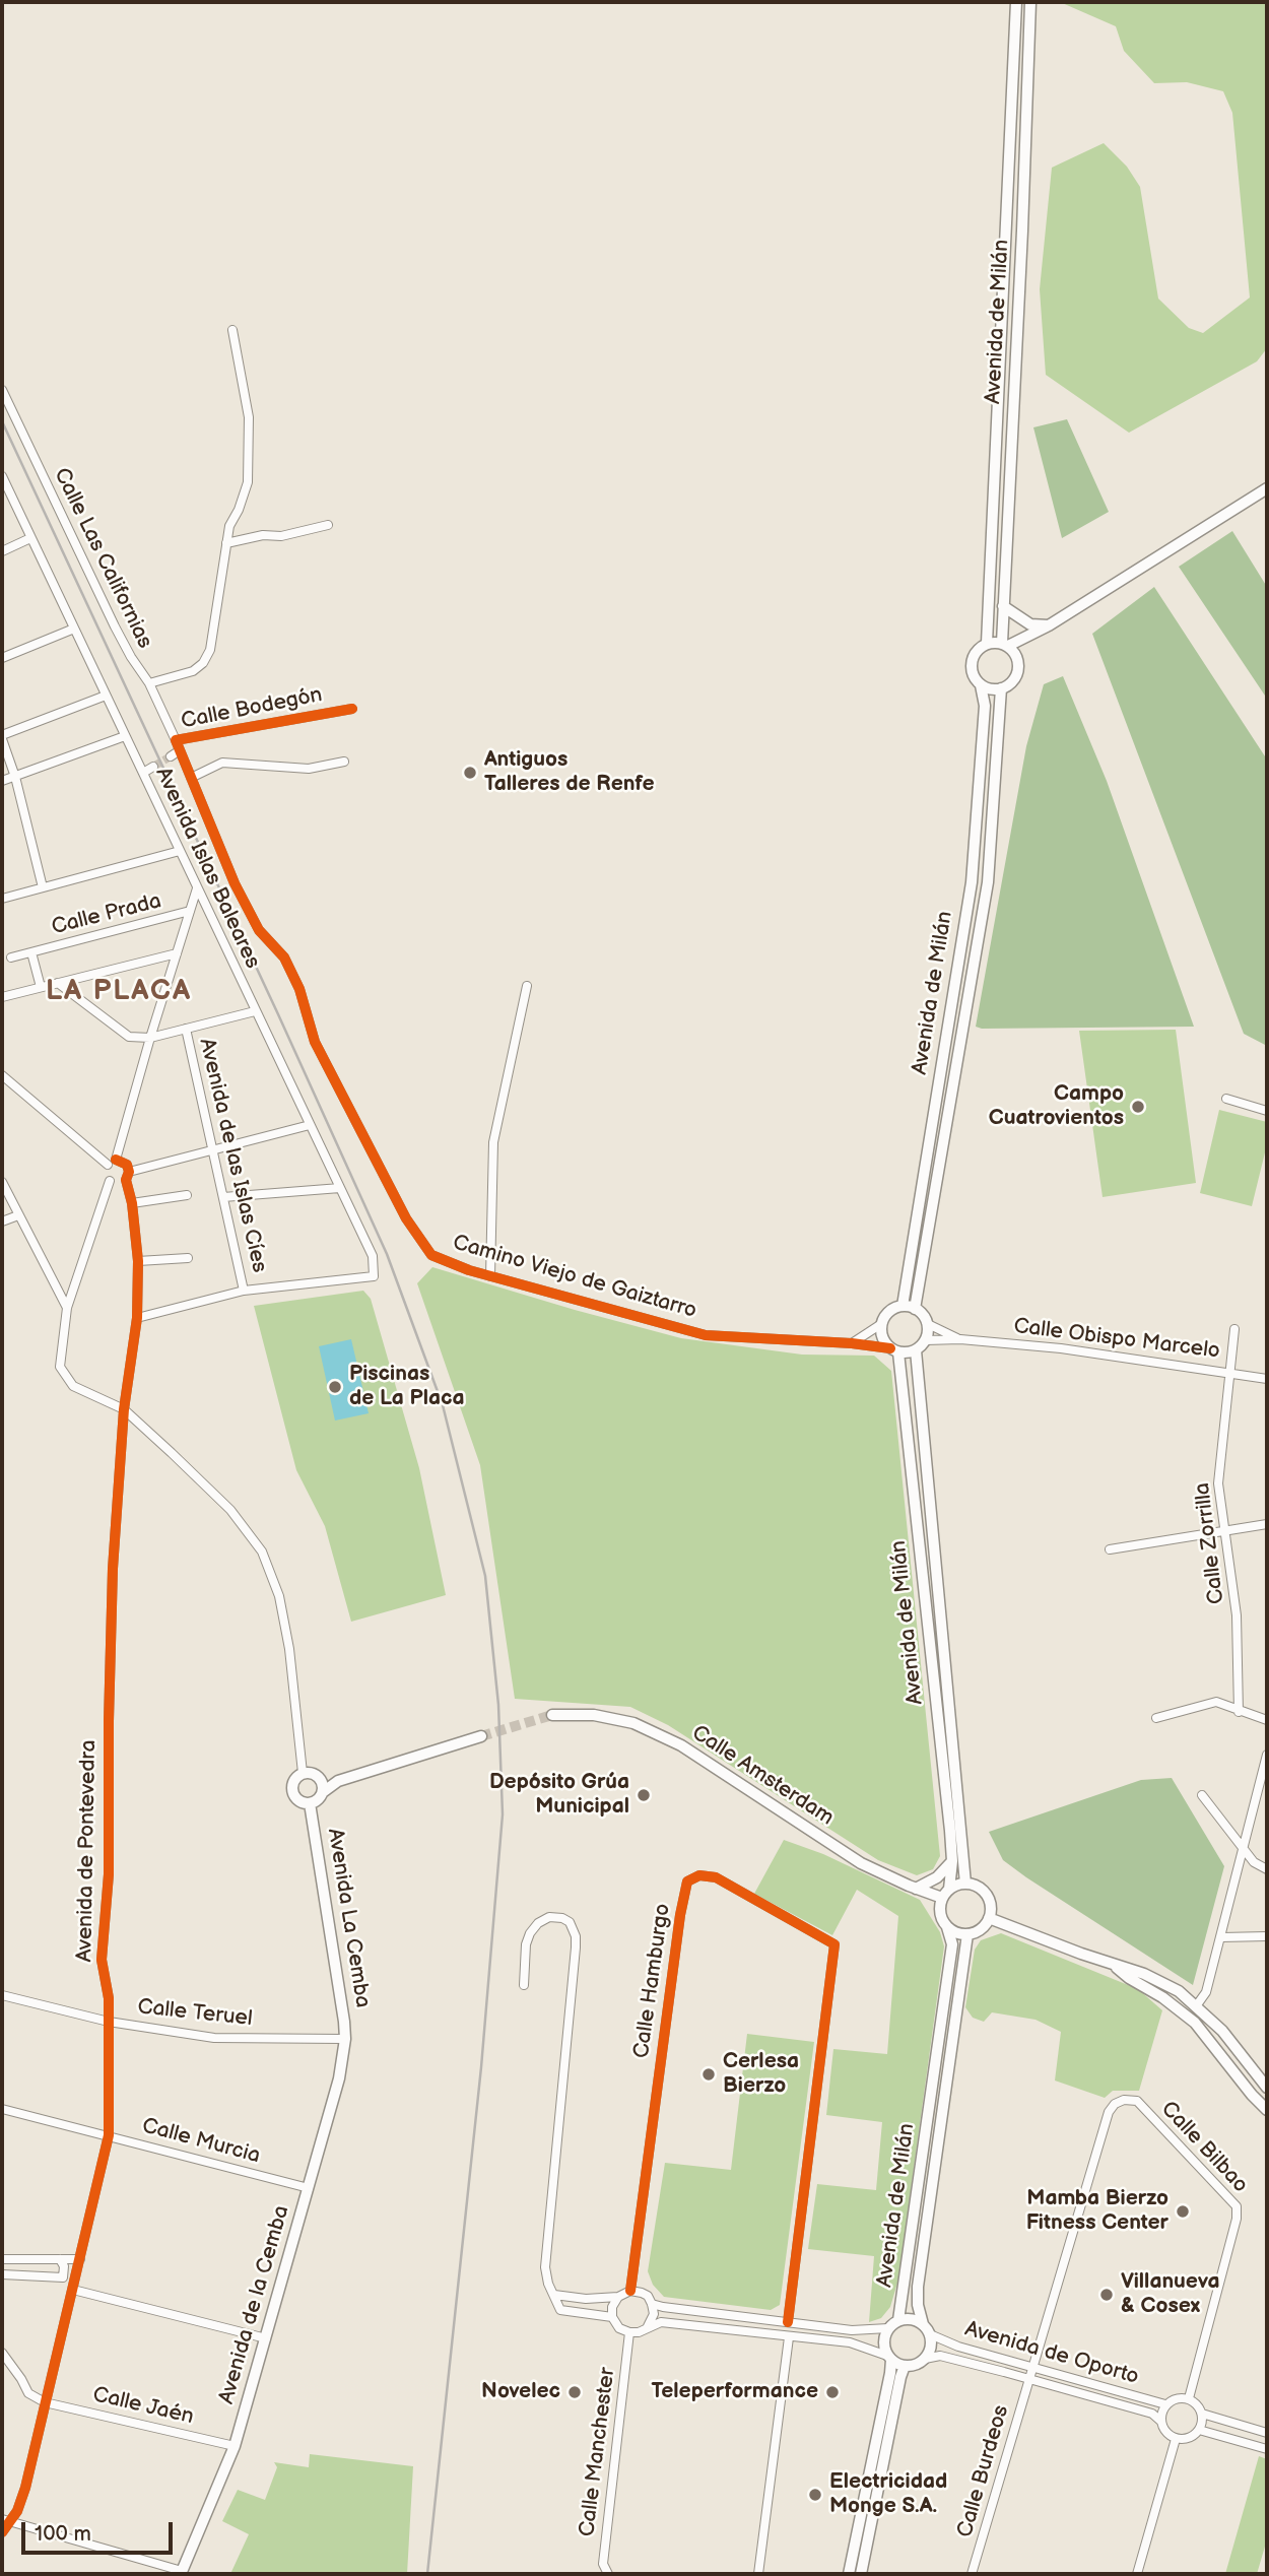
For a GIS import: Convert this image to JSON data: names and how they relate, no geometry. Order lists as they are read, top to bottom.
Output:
{
  "streets": {
    "street": [
      "Avenida de Milán",
      "Calle Las Californias",
      "Calle Bodegón",
      "Avenida Islas Baleares",
      "Calle Prada",
      "Avenida de las Islas Cíes",
      "Camino Viejo de Gaiztarro",
      "Calle Obispo Marcelo",
      "Calle Zorrilla",
      "Calle Amsterdam",
      "Avenida de Pontevedra",
      "Avenida La Cemba",
      "Calle Hamburgo",
      "Calle Teruel",
      "Calle Murcia",
      "Calle Bilbao",
      "Avenida de la Cemba",
      "Avenida de Oporto",
      "Calle Jaén",
      "Calle Manchester",
      "Calle Burdeos"
    ]
  },
  "crossings": [
    ["Avenida de Milán", "Camino Viejo de Gaiztarro"],
    ["Avenida de Milán", "Calle Obispo Marcelo"],
    ["Avenida de Milán", "Calle Amsterdam"],
    ["Avenida de Milán", "Avenida de Oporto"],
    ["Calle Las Californias", "Calle Bodegón"],
    ["Calle Bodegón", "Camino Viejo de Gaiztarro"],
    ["Avenida Islas Baleares", "Avenida de las Islas Cíes"],
    ["Camino Viejo de Gaiztarro", "Calle Obispo Marcelo"],
    ["Calle Obispo Marcelo", "Calle Zorrilla"],
    ["Avenida de Pontevedra", "Calle Teruel"],
    ["Avenida de Pontevedra", "Calle Murcia"],
    ["Avenida de Pontevedra", "Calle Jaén"],
    ["Avenida La Cemba", "Calle Teruel"],
    ["Avenida La Cemba", "Avenida de la Cemba"],
    ["Calle Hamburgo", "Calle Manchester"],
    ["Calle Teruel", "Avenida de la Cemba"],
    ["Calle Murcia", "Avenida de la Cemba"],
    ["Calle Bilbao", "Avenida de Oporto"],
    ["Calle Bilbao", "Calle Burdeos"],
    ["Avenida de la Cemba", "Calle Jaén"],
    ["Avenida de Oporto", "Calle Burdeos"]
  ],
  "districts": ["LA PLACA"],
  "places": [
    "Antiguos Talleres de Renfe",
    "Campo Cuatrovientos",
    "Piscinas de La Placa",
    "Depósito Grúa Municipal",
    "Cerlesa Bierzo",
    "Mamba Bierzo Fitness Center",
    "Villanueva & Cosex",
    "Novelec",
    "Teleperformance",
    "Electricidad Monge S.A."
  ],
  "scale_bar": "100 m"
}
